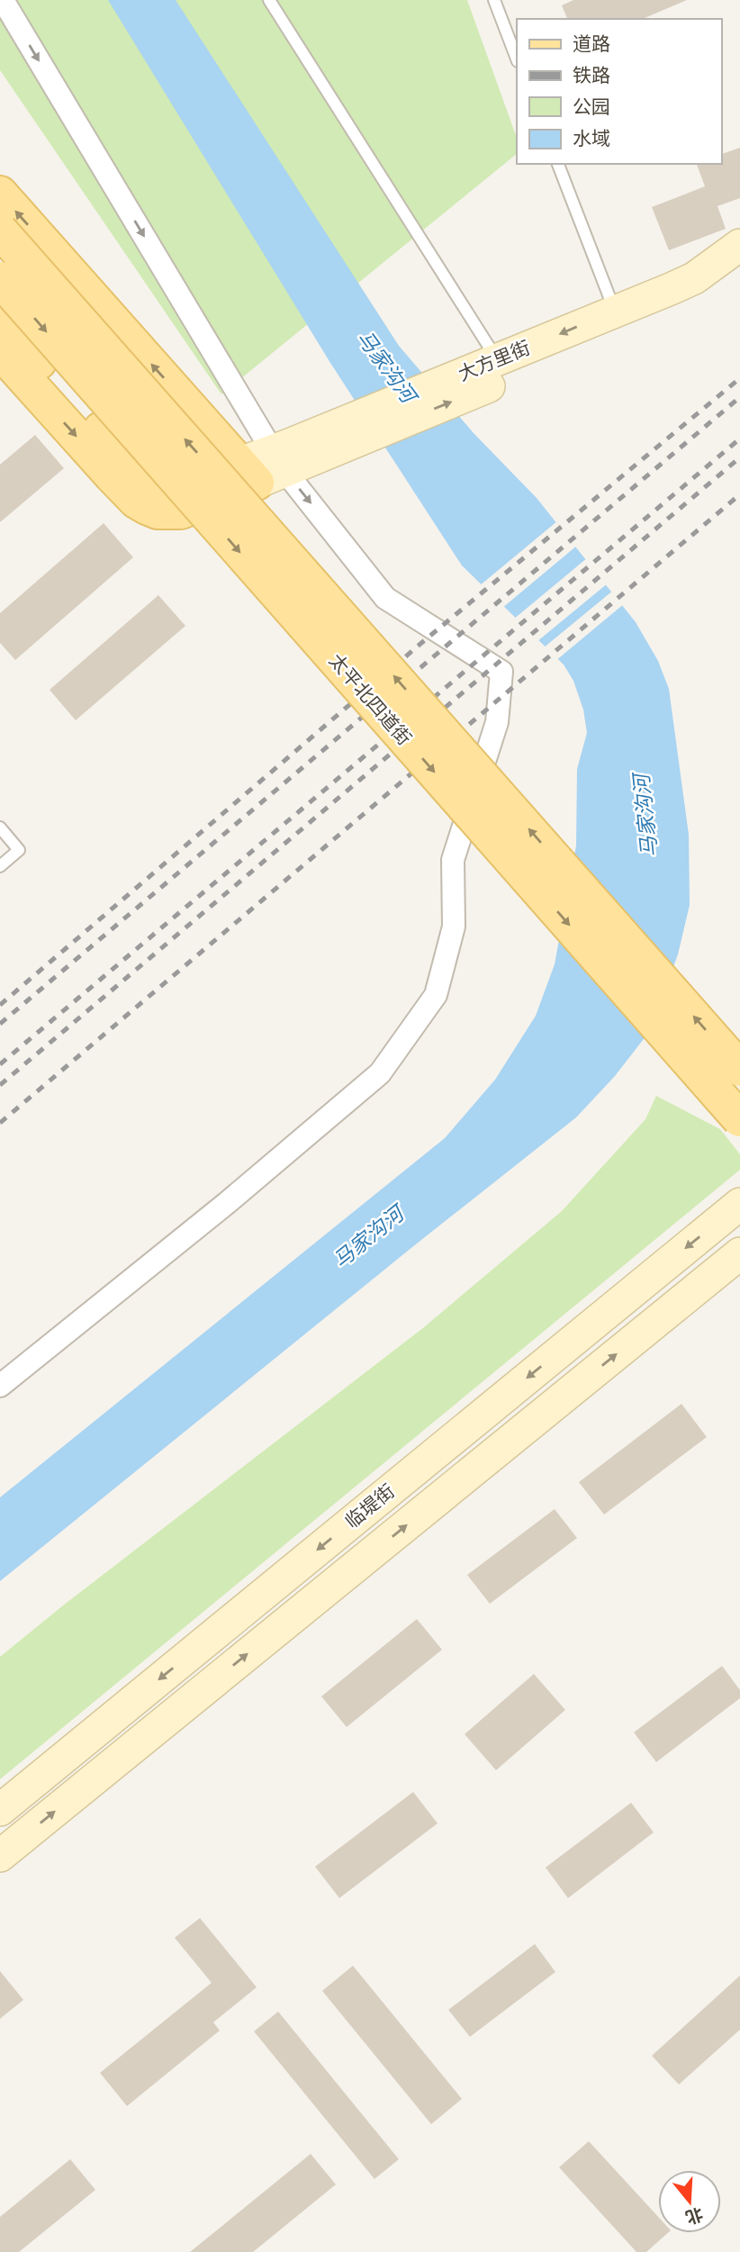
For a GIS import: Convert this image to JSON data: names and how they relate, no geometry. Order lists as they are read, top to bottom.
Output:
{
  "streets": {
    "main road": ["太平北四道街"],
    "street": ["大方里街", "临堤街"]
  },
  "water": ["马家沟河"],
  "legend": [
    "道路",
    "铁路",
    "公园",
    "水域"
  ],
  "north": "bottom"
}
